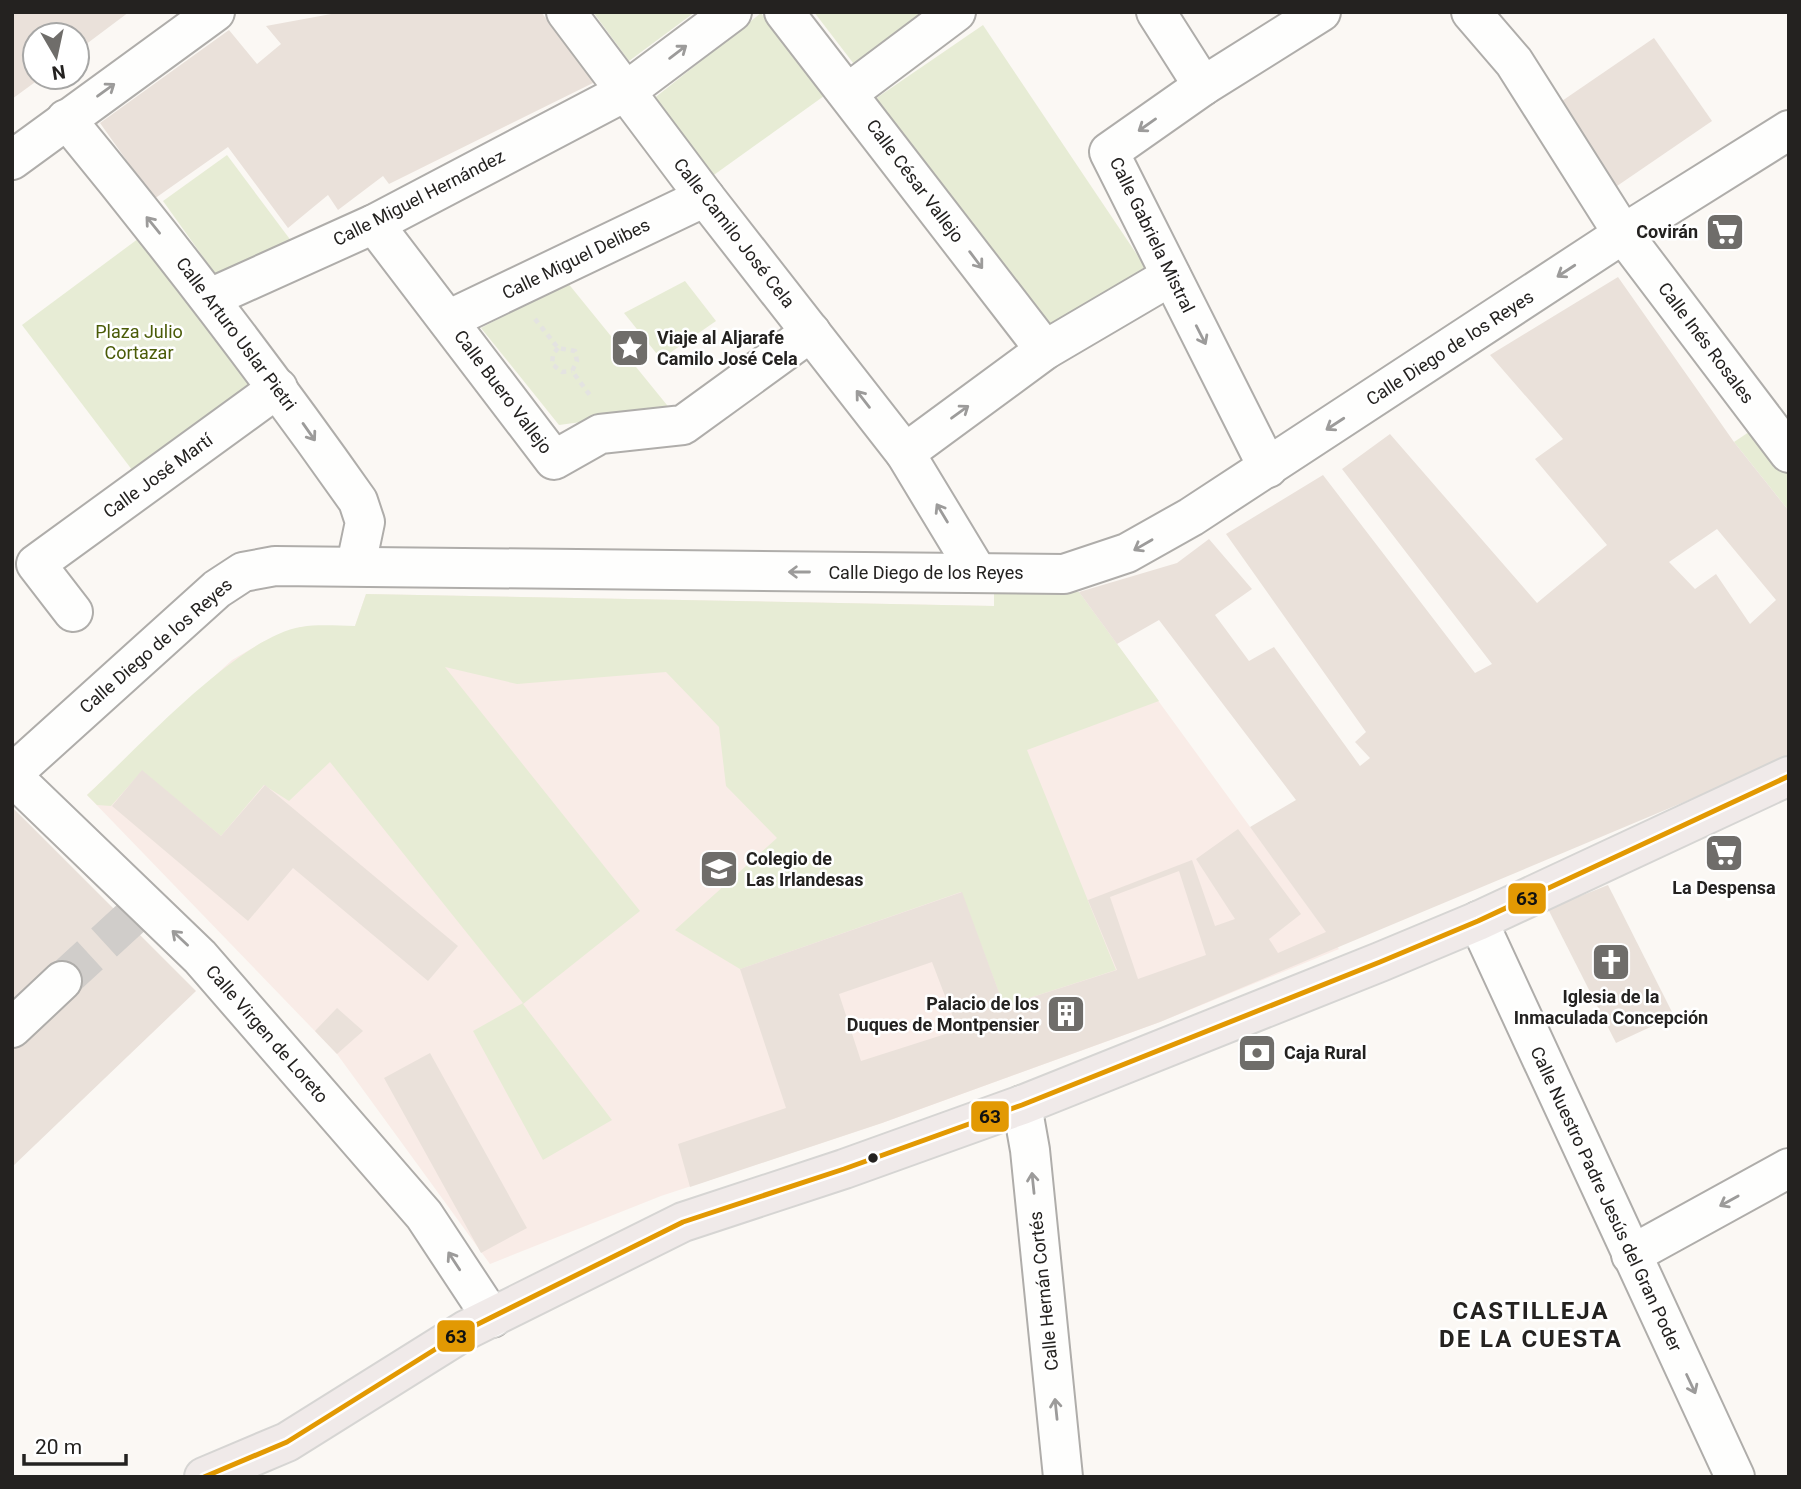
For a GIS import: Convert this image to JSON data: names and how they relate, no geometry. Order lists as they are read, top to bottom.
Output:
{
  "streets": {
    "street": [
      "Calle César Vallejo",
      "Calle Miguel Hernández",
      "Calle Camilo José Cela",
      "Calle Gabriela Mistral",
      "Calle Miguel Delibes",
      "Calle Arturo Uslar Pietri",
      "Calle Inés Rosales",
      "Calle Diego de los Reyes",
      "Calle Buero Vallejo",
      "Calle José Martí",
      "Calle Virgen de Loreto",
      "Calle Nuestro Padre Jesús del Gran Poder",
      "Calle Hernán Cortés"
    ]
  },
  "crossings": [
    ["Calle Miguel Hernández", "Calle Camilo José Cela"],
    ["Calle Miguel Hernández", "Calle Arturo Uslar Pietri"],
    ["Calle Miguel Hernández", "Calle Buero Vallejo"],
    ["Calle Camilo José Cela", "Calle Miguel Delibes"],
    ["Calle Camilo José Cela", "Calle Diego de los Reyes"],
    ["Calle Camilo José Cela", "Calle Buero Vallejo"],
    ["Calle Gabriela Mistral", "Calle Diego de los Reyes"],
    ["Calle Miguel Delibes", "Calle Buero Vallejo"],
    ["Calle Arturo Uslar Pietri", "Calle Diego de los Reyes"],
    ["Calle Arturo Uslar Pietri", "Calle José Martí"],
    ["Calle Inés Rosales", "Calle Diego de los Reyes"],
    ["Calle Diego de los Reyes", "Calle Virgen de Loreto"]
  ],
  "one_way": [
    "Calle César Vallejo",
    "Calle Camilo José Cela",
    "Calle Gabriela Mistral",
    "Calle Diego de los Reyes",
    "Calle Virgen de Loreto",
    "Calle Nuestro Padre Jesús del Gran Poder",
    "Calle Hernán Cortés"
  ],
  "districts": ["CASTILLEJA DE LA CUESTA"],
  "parks": ["Plaza Julio Cortazar"],
  "places": {
    "supermarket": ["Covirán", "La Despensa"],
    "place": ["Viaje al Aljarafe Camilo José Cela"],
    "school or university": ["Colegio de Las Irlandesas"],
    "church": ["Iglesia de la Inmaculada Concepción"],
    "building": ["Palacio de los Duques de Montpensier"],
    "bank": ["Caja Rural"]
  },
  "lines": ["transit line 63"],
  "scale_bar": "20 m",
  "north": "bottom"
}
